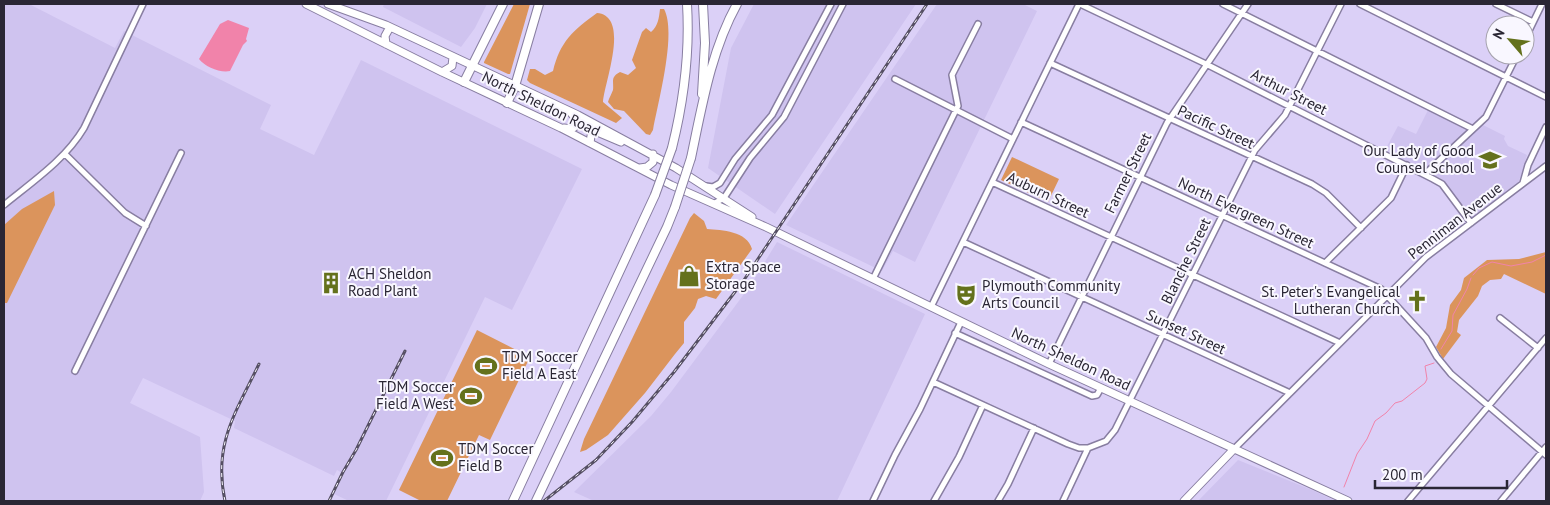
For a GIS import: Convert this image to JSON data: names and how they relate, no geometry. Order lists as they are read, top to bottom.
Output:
{
  "streets": {
    "main road": ["North Sheldon Road"],
    "street": [
      "Arthur Street",
      "Pacific Street",
      "Farmer Street",
      "Auburn Street",
      "North Evergreen Street",
      "Penniman Avenue",
      "Blanche Street",
      "Sunset Street"
    ]
  },
  "crossings": [
    ["Arthur Street", "Farmer Street"],
    ["Arthur Street", "Penniman Avenue"],
    ["Arthur Street", "Blanche Street"],
    ["North Sheldon Road", "Farmer Street"],
    ["North Sheldon Road", "Penniman Avenue"],
    ["North Sheldon Road", "Blanche Street"],
    ["Pacific Street", "Farmer Street"],
    ["Pacific Street", "Blanche Street"],
    ["Farmer Street", "Auburn Street"],
    ["Farmer Street", "North Evergreen Street"],
    ["Farmer Street", "Sunset Street"],
    ["Auburn Street", "Penniman Avenue"],
    ["Auburn Street", "Blanche Street"],
    ["North Evergreen Street", "Penniman Avenue"],
    ["North Evergreen Street", "Blanche Street"],
    ["Penniman Avenue", "Sunset Street"],
    ["Blanche Street", "Sunset Street"]
  ],
  "places": {
    "school or university": ["Our Lady of Good Counsel School"],
    "shop": ["Extra Space Storage"],
    "building": ["ACH Sheldon Road Plant"],
    "theatre": ["Plymouth Community Arts Council"],
    "church": ["St. Peter's Evangelical Lutheran Church"],
    "sports": ["TDM Soccer Field A East", "TDM Soccer Field A West", "TDM Soccer Field B"]
  },
  "scale_bar": "200 m",
  "north": "top left"
}
